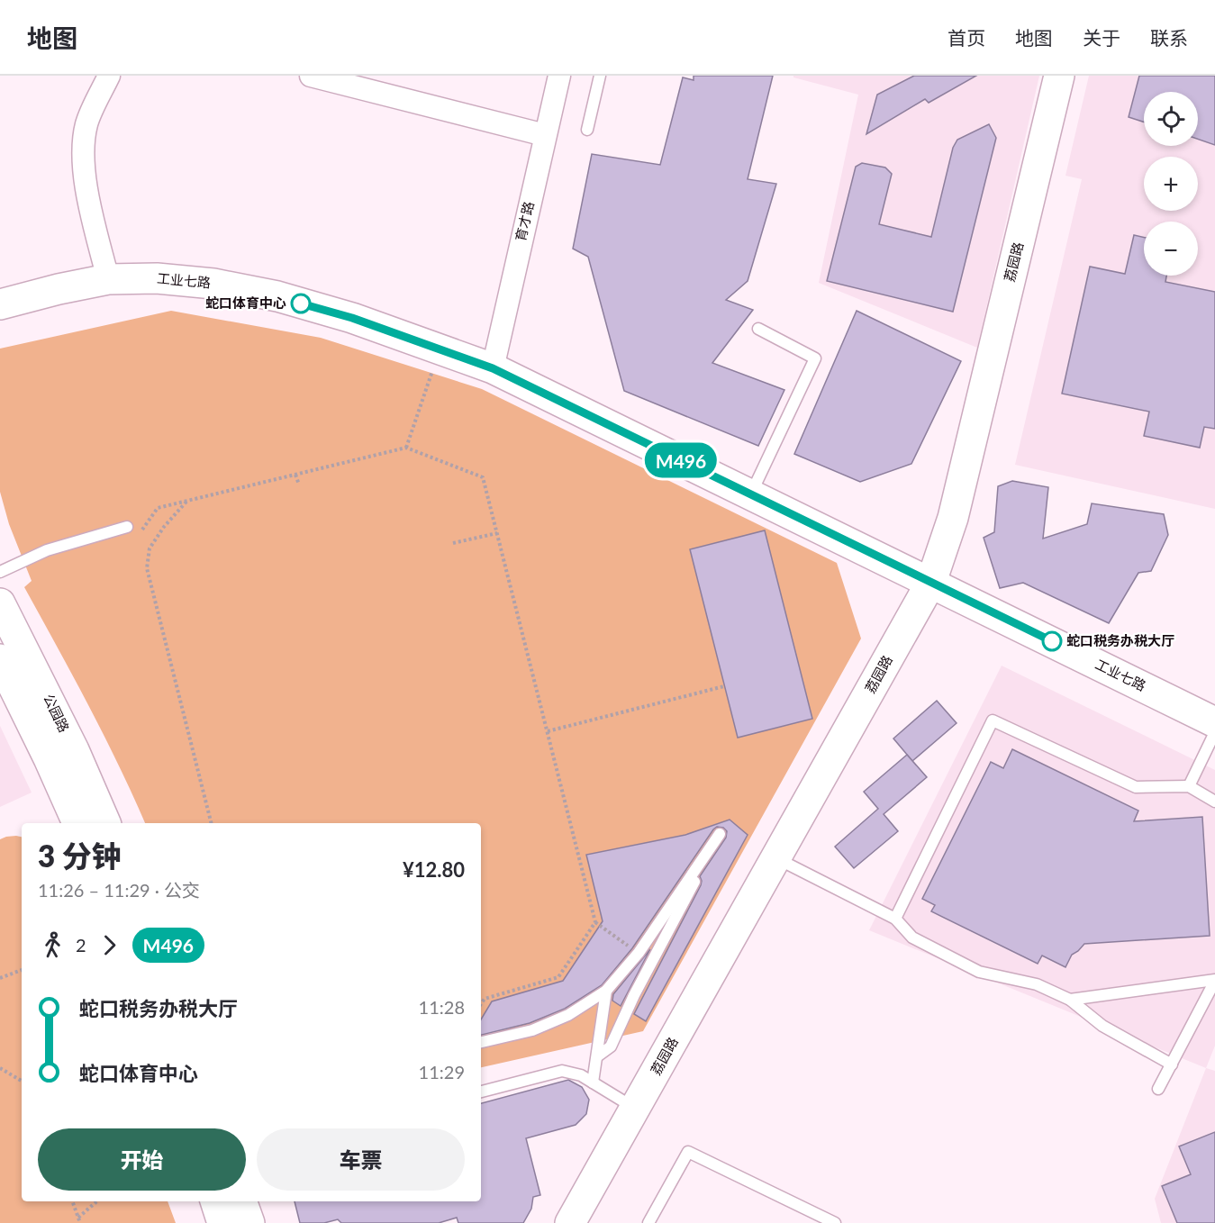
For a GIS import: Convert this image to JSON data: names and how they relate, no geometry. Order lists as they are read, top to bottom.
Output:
{
  "streets": {
    "street": [
      "育才路",
      "荔园路",
      "工业七路",
      "公园路"
    ]
  },
  "crossings": [
    ["育才路", "工业七路"],
    ["荔园路", "工业七路"]
  ],
  "places": ["蛇口体育中心", "蛇口税务办税大厅"],
  "lines": ["bus line M496"],
  "page": {
    "header": "地图",
    "nav": [
      "首页",
      "地图",
      "关于",
      "联系"
    ],
    "on_map": "M496",
    "map_buttons": ["+", "−"],
    "heading": ["3 分钟", "11:26 – 11:29 · 公交", "¥12.80"],
    "legs": ["2", "M496"],
    "list": [
      {
        "name": "蛇口税务办税大厅",
        "value": "11:28"
      },
      {
        "name": "蛇口体育中心",
        "value": "11:29"
      }
    ],
    "buttons": ["开始", "车票"]
  }
}
